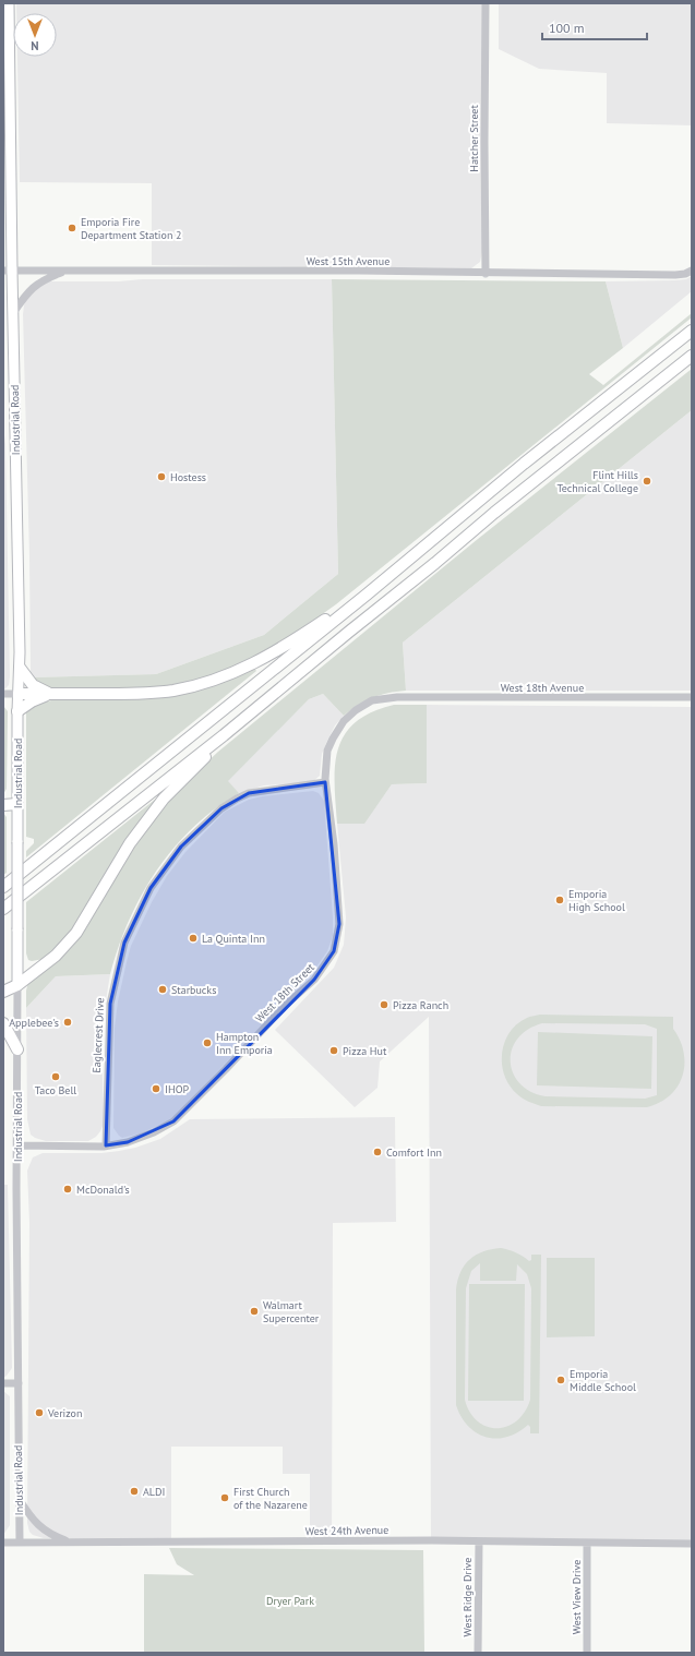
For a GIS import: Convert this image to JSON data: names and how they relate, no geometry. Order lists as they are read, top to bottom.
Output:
{
  "streets": {
    "main road": ["Industrial Road"],
    "street": [
      "Hatcher Street",
      "West 15th Avenue",
      "West 18th Avenue",
      "West 18th Street",
      "Eaglecrest Drive",
      "West 24th Avenue",
      "West Ridge Drive",
      "West View Drive"
    ]
  },
  "crossings": [
    ["Hatcher Street", "West 15th Avenue"],
    ["West 15th Avenue", "Industrial Road"],
    ["Industrial Road", "West 18th Street"],
    ["Industrial Road", "West 24th Avenue"],
    ["West 18th Avenue", "West 18th Street"],
    ["West 18th Street", "Eaglecrest Drive"],
    ["West 24th Avenue", "West Ridge Drive"],
    ["West 24th Avenue", "West View Drive"]
  ],
  "parks": ["Dryer Park"],
  "places": [
    "Emporia Fire Department Station 2",
    "Hostess",
    "Flint Hills Technical College",
    "Emporia High School",
    "La Quinta Inn",
    "Starbucks",
    "Pizza Ranch",
    "Applebee's",
    "Hampton Inn Emporia",
    "Pizza Hut",
    "Taco Bell",
    "IHOP",
    "Comfort Inn",
    "McDonald's",
    "Walmart Supercenter",
    "Emporia Middle School",
    "Verizon",
    "ALDI",
    "First Church of the Nazarene"
  ],
  "scale_bar": "100 m",
  "north": "bottom"
}
